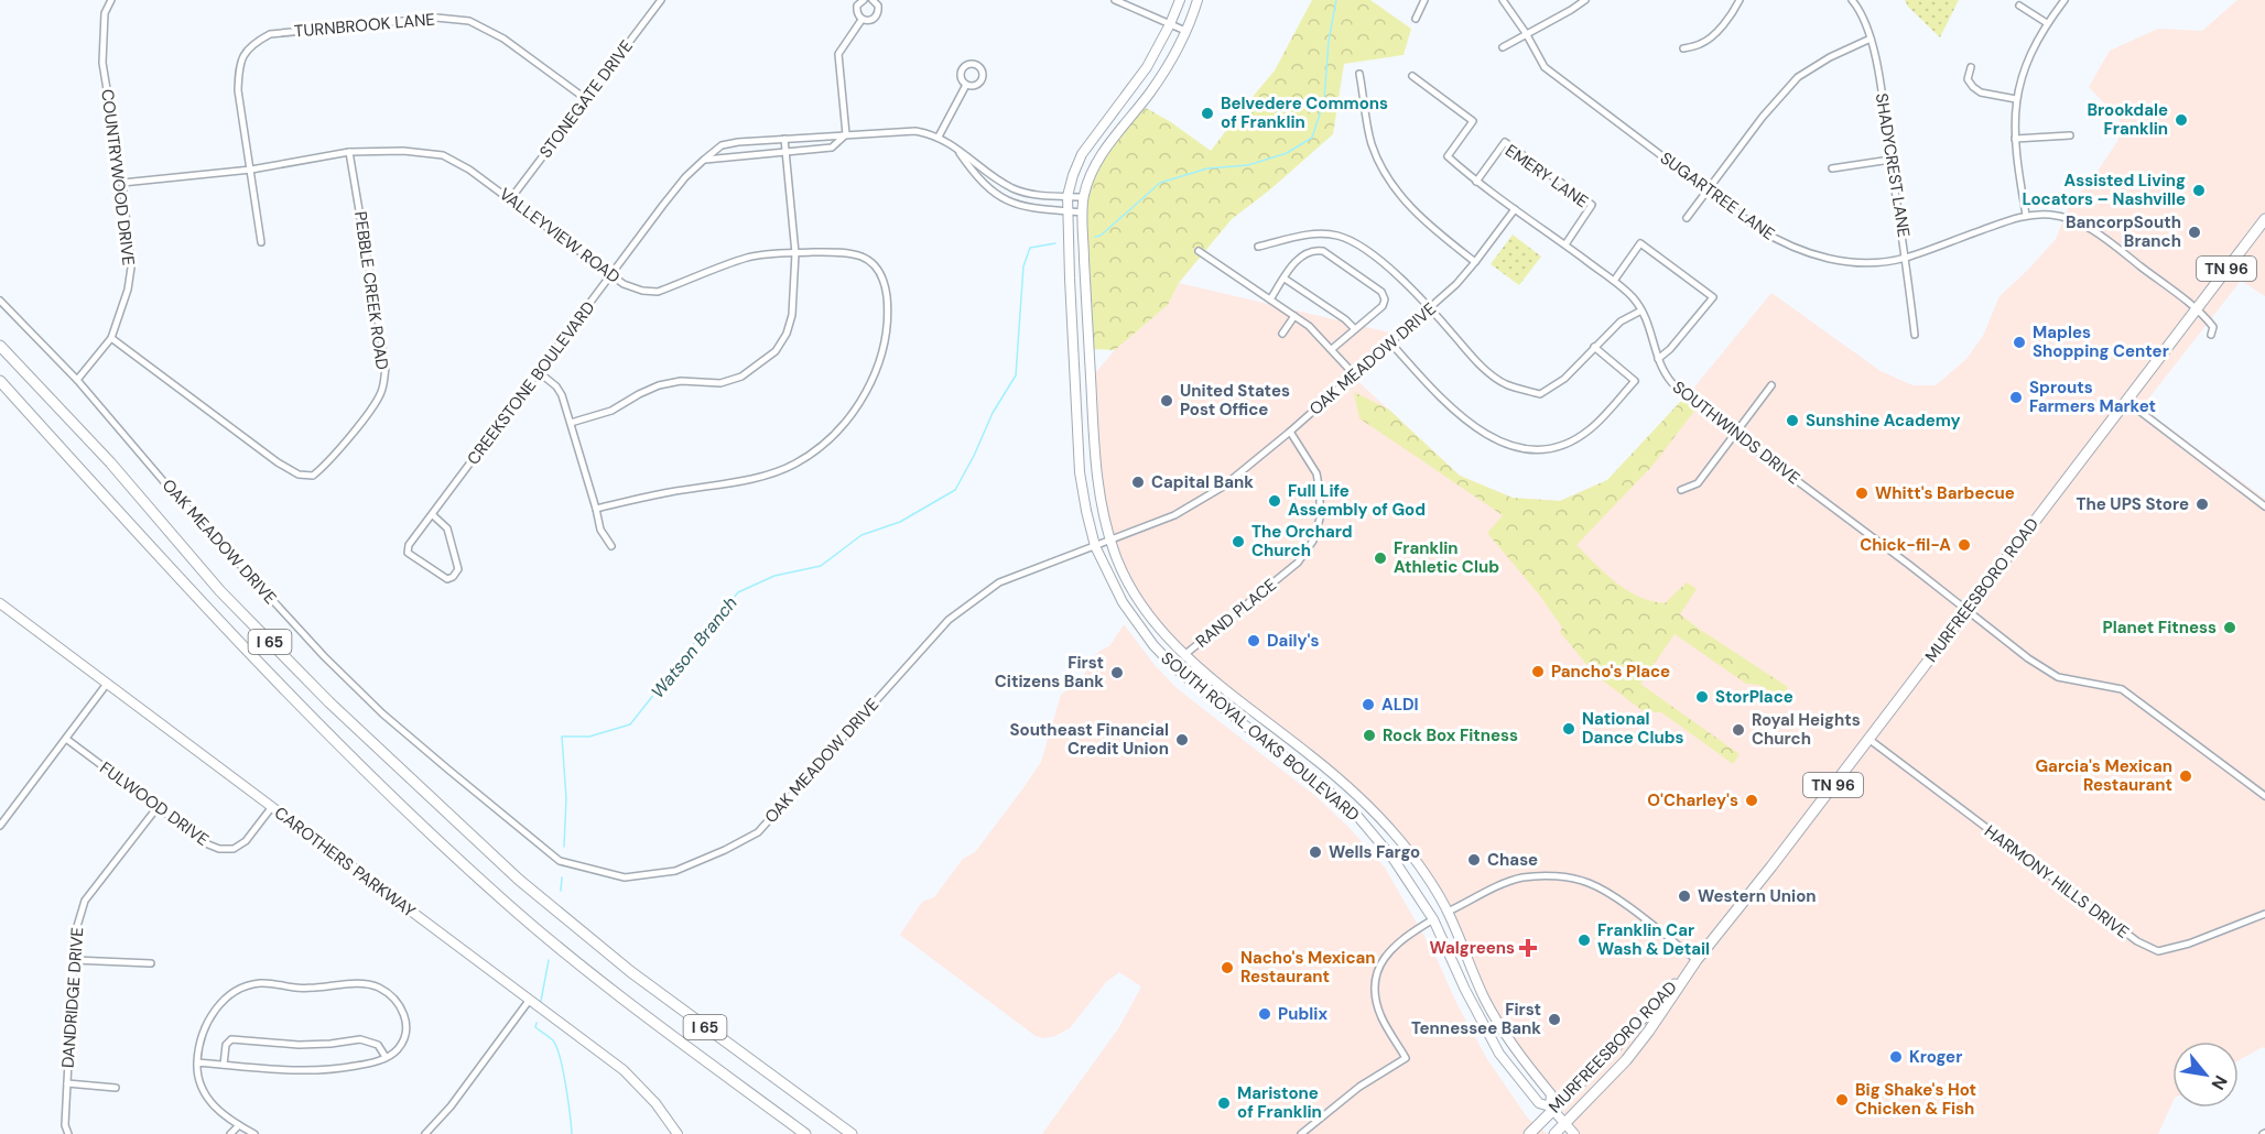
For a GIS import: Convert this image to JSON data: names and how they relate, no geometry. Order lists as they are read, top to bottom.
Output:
{
  "streets": {
    "highway": ["TN 96", "MURFREESBORO ROAD", "I 65"],
    "main road": ["SOUTH ROYAL OAKS BOULEVARD", "CAROTHERS PARKWAY"],
    "street": [
      "TURNBROOK LANE",
      "STONEGATE DRIVE",
      "SHADYCREST LANE",
      "EMERY LANE",
      "COUNTRYWOOD DRIVE",
      "SUGARTREE LANE",
      "VALLEYVIEW ROAD",
      "PEBBLE CREEK ROAD",
      "OAK MEADOW DRIVE",
      "CREEKSTONE BOULEVARD",
      "SOUTHWINDS DRIVE",
      "RAND PLACE",
      "FULWOOD DRIVE",
      "HARMONY HILLS DRIVE",
      "DANDRIDGE DRIVE"
    ]
  },
  "crossings": [
    ["TURNBROOK LANE", "STONEGATE DRIVE"],
    ["TURNBROOK LANE", "VALLEYVIEW ROAD"],
    ["STONEGATE DRIVE", "VALLEYVIEW ROAD"],
    ["SHADYCREST LANE", "SUGARTREE LANE"],
    ["EMERY LANE", "SOUTHWINDS DRIVE"],
    ["COUNTRYWOOD DRIVE", "VALLEYVIEW ROAD"],
    ["COUNTRYWOOD DRIVE", "PEBBLE CREEK ROAD"],
    ["COUNTRYWOOD DRIVE", "OAK MEADOW DRIVE"],
    ["SUGARTREE LANE", "MURFREESBORO ROAD"],
    ["VALLEYVIEW ROAD", "PEBBLE CREEK ROAD"],
    ["VALLEYVIEW ROAD", "CREEKSTONE BOULEVARD"],
    ["OAK MEADOW DRIVE", "SOUTHWINDS DRIVE"],
    ["OAK MEADOW DRIVE", "RAND PLACE"],
    ["OAK MEADOW DRIVE", "SOUTH ROYAL OAKS BOULEVARD"],
    ["CREEKSTONE BOULEVARD", "SOUTH ROYAL OAKS BOULEVARD"],
    ["SOUTHWINDS DRIVE", "MURFREESBORO ROAD"],
    ["MURFREESBORO ROAD", "SOUTH ROYAL OAKS BOULEVARD"],
    ["MURFREESBORO ROAD", "HARMONY HILLS DRIVE"],
    ["RAND PLACE", "SOUTH ROYAL OAKS BOULEVARD"],
    ["FULWOOD DRIVE", "CAROTHERS PARKWAY"],
    ["FULWOOD DRIVE", "DANDRIDGE DRIVE"]
  ],
  "water": ["Watson Branch"],
  "places": {
    "other": [
      "Belvedere Commons of Franklin",
      "Brookdale Franklin",
      "Assisted Living Locators – Nashville",
      "BancorpSouth Branch",
      "Maples Shopping Center",
      "Sprouts Farmers Market",
      "United States Post Office",
      "Sunshine Academy",
      "Capital Bank",
      "Whitt's Barbecue",
      "Full Life Assembly of God",
      "The UPS Store",
      "The Orchard Church",
      "Chick-fil-A",
      "Franklin Athletic Club",
      "Planet Fitness",
      "Daily's",
      "Pancho's Place",
      "First Citizens Bank",
      "StorPlace",
      "ALDI",
      "National Dance Clubs",
      "Royal Heights Church",
      "Rock Box Fitness",
      "Southeast Financial Credit Union",
      "Garcia's Mexican Restaurant",
      "O'Charley's",
      "Wells Fargo",
      "Chase",
      "Western Union",
      "Franklin Car Wash & Detail",
      "Nacho's Mexican Restaurant",
      "Publix",
      "First Tennessee Bank",
      "Kroger",
      "Big Shake's Hot Chicken & Fish",
      "Maristone of Franklin"
    ],
    "health": ["Walgreens"]
  },
  "north": "bottom right"
}
